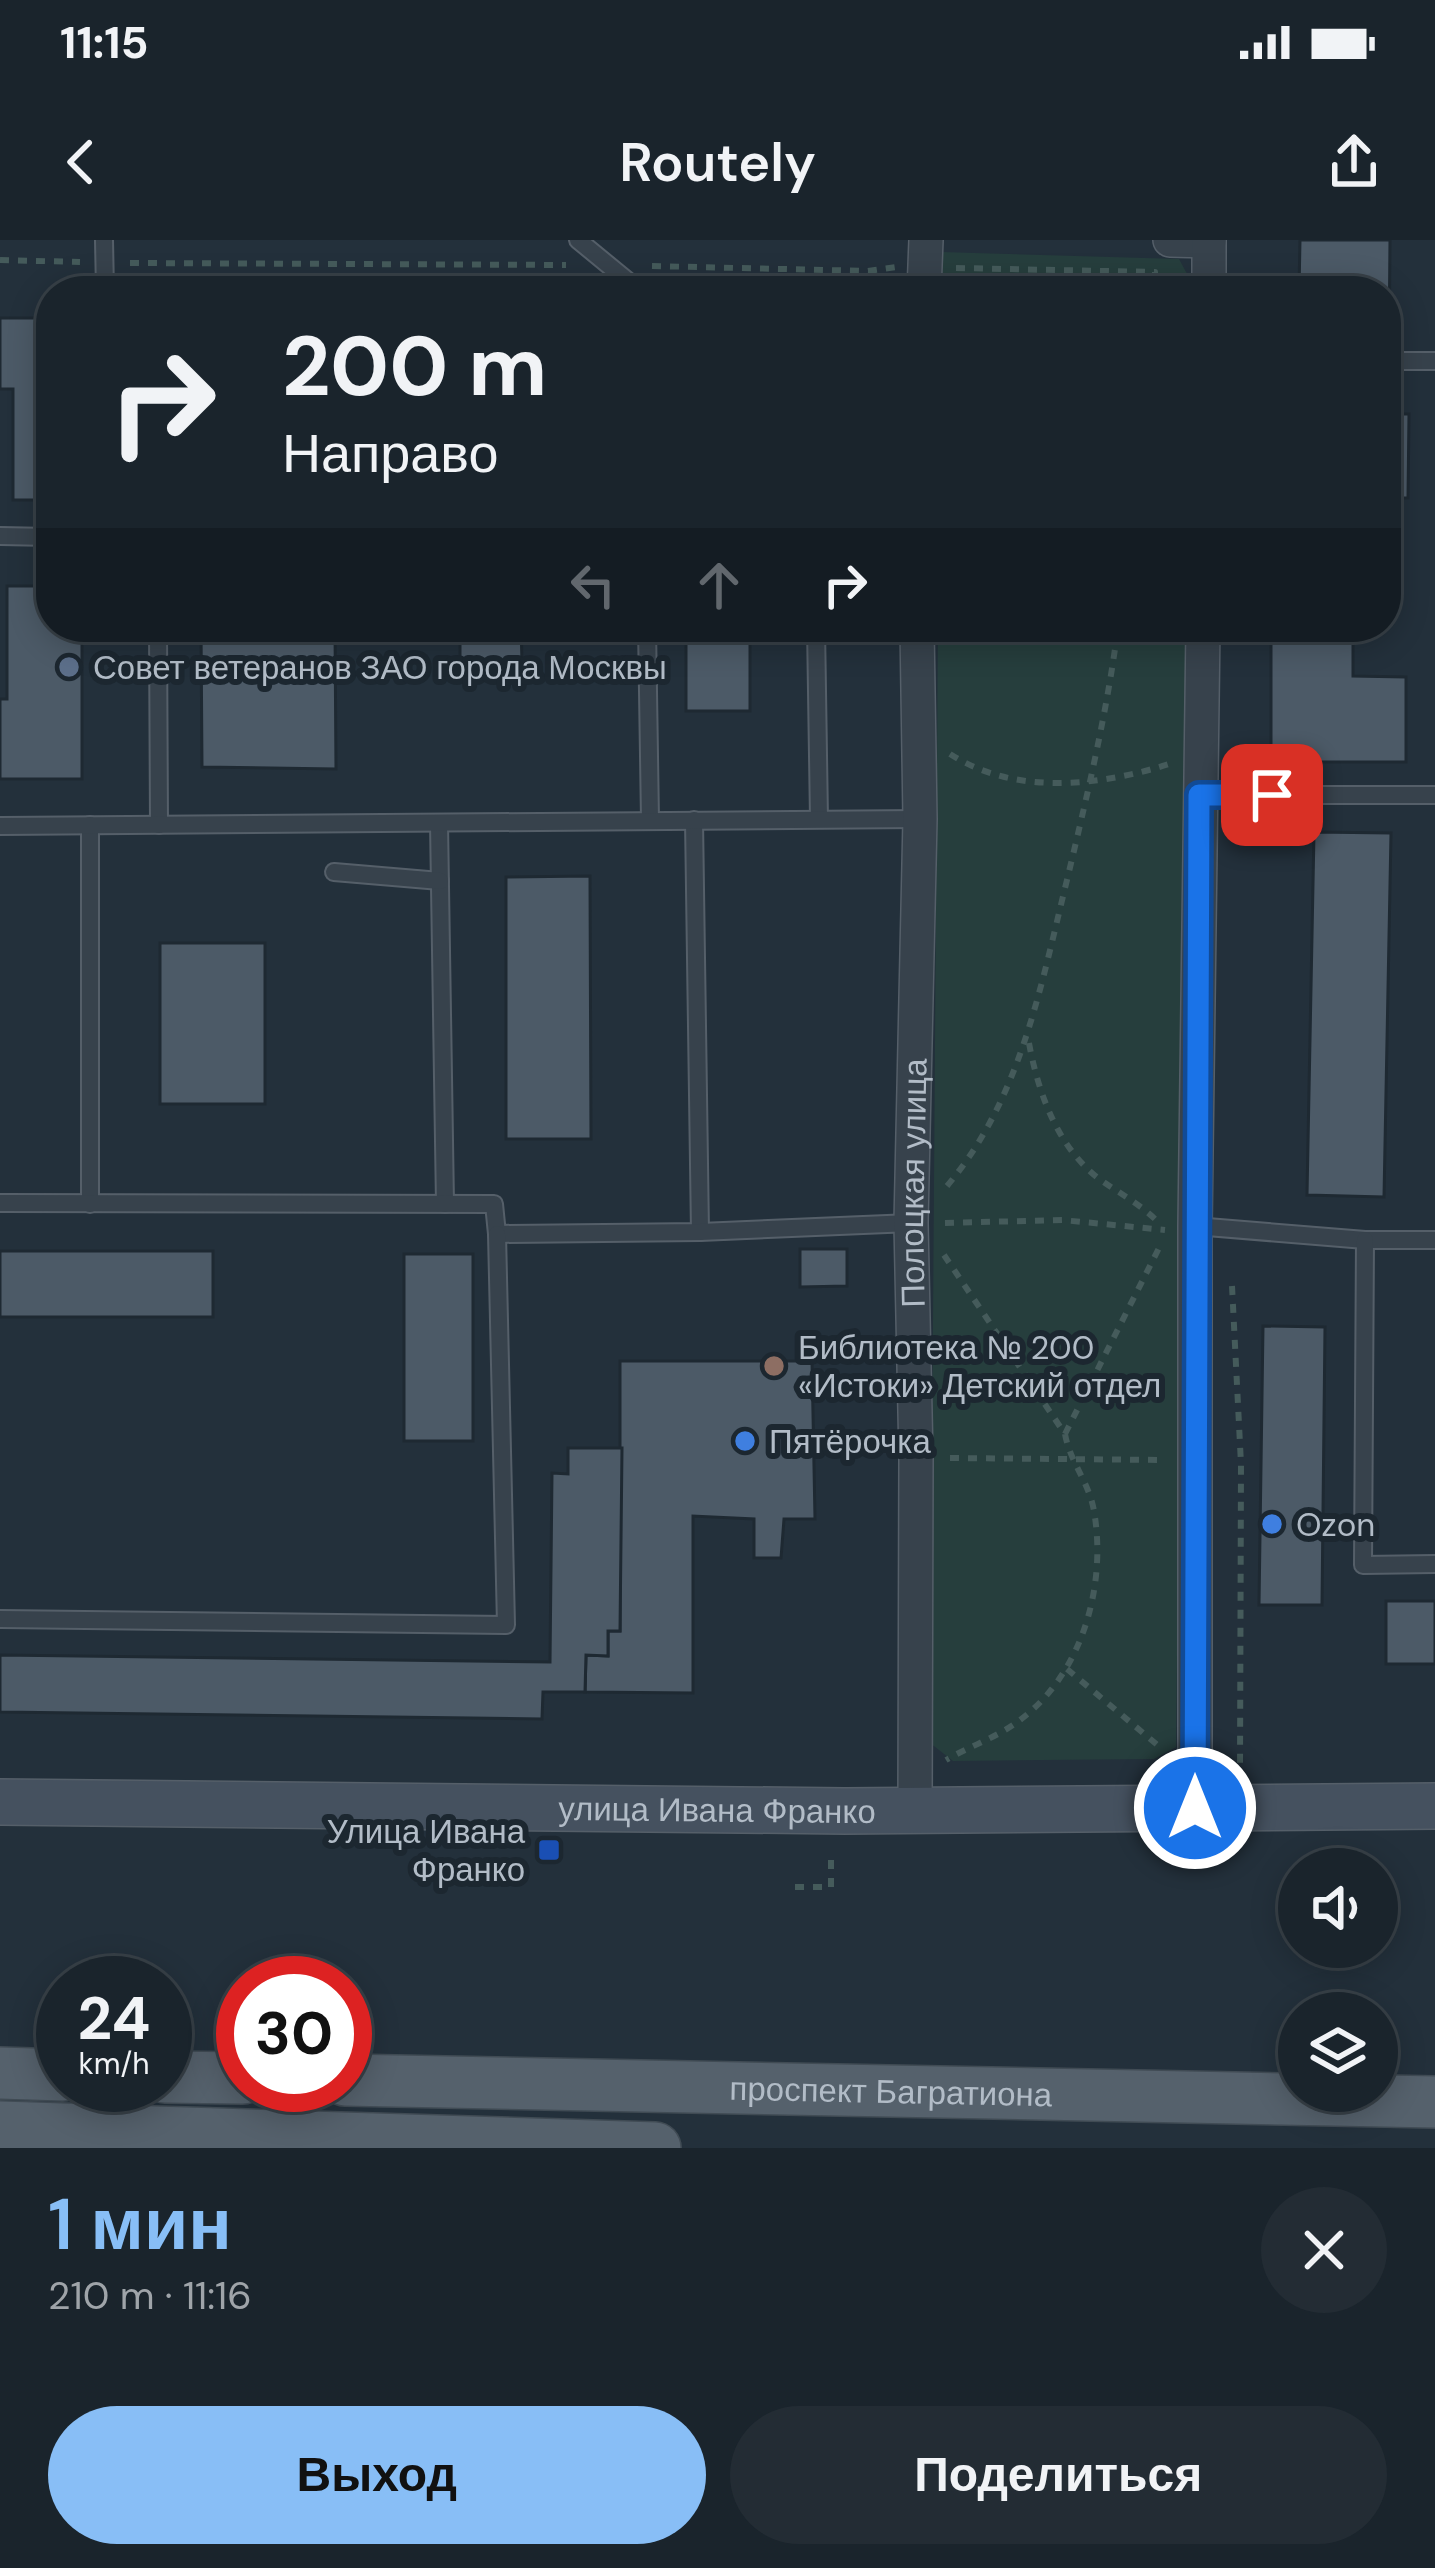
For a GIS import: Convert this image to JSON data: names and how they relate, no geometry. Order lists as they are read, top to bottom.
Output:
{
  "streets": {
    "main road": ["проспект Багратиона"],
    "street": ["Полоцкая улица", "улица Ивана Франко"]
  },
  "crossings": [
    ["Полоцкая улица", "улица Ивана Франко"]
  ],
  "places": {
    "other": [
      "Совет ветеранов ЗАО города Москвы",
      "Библиотека № 200 «Истоки» Детский отдел",
      "Пятёрочка",
      "Ozon"
    ],
    "transit": ["Улица Ивана Франко"]
  },
  "page": {
    "status": "11:15",
    "header": "Routely",
    "turn": ["200 m", "Направо"],
    "speed": "24 km/h",
    "limit": "30",
    "heading": ["1 мин", "210 m · 11:16"],
    "buttons": ["Выход", "Поделиться"]
  }
}
